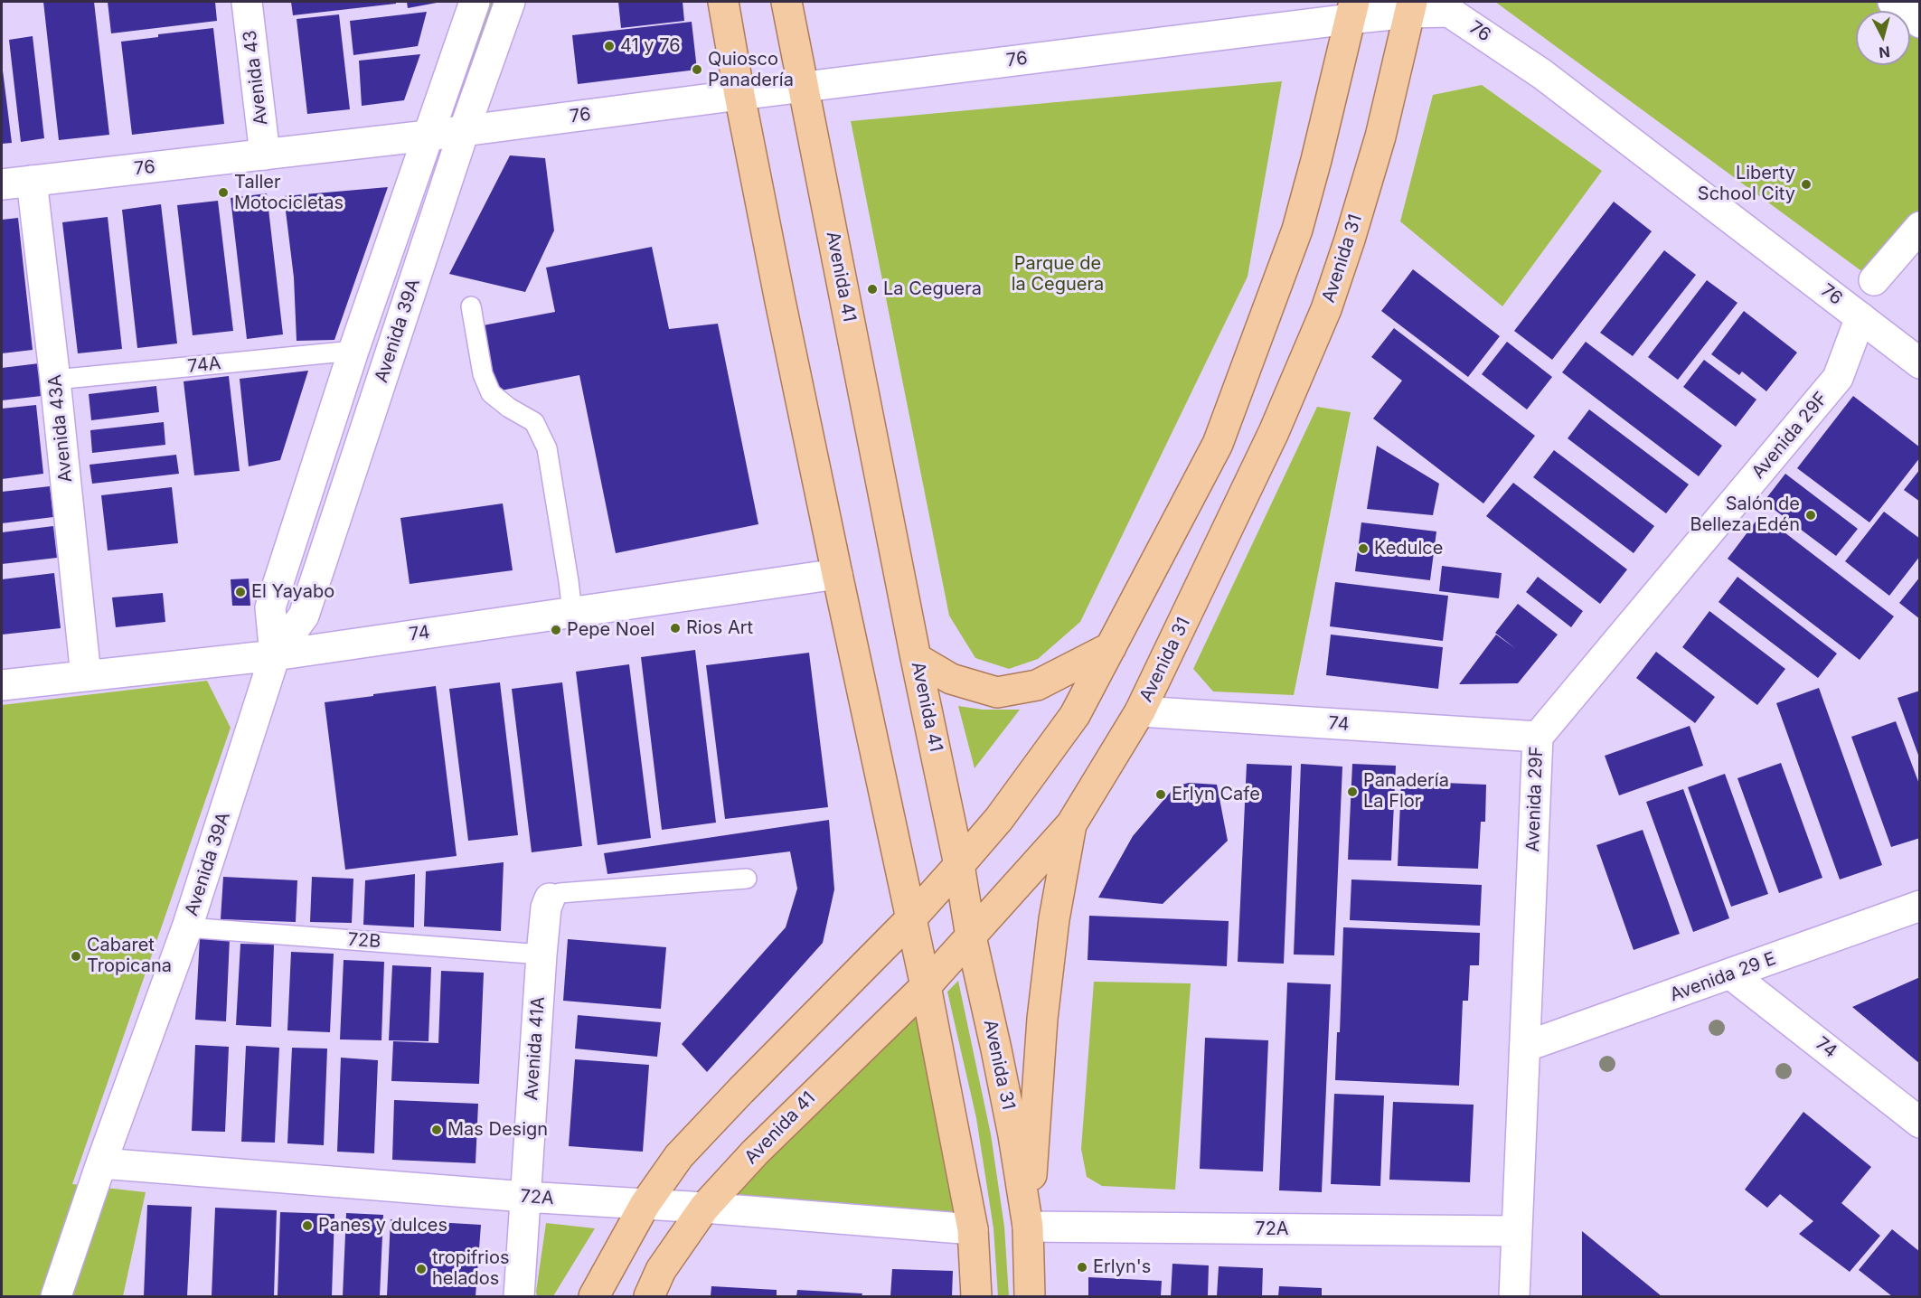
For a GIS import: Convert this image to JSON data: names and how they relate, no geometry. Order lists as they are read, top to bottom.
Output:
{
  "streets": {
    "main road": ["Avenida 31", "Avenida 41"],
    "street": [
      "76",
      "Avenida 43",
      "Avenida 39A",
      "Avenida 43A",
      "Avenida 29F",
      "74",
      "Avenida 29 E",
      "Avenida 41A",
      "72A"
    ],
    "lane": ["74A", "72B"]
  },
  "crossings": [
    ["76", "Avenida 43"],
    ["76", "Avenida 31"],
    ["76", "Avenida 41"],
    ["76", "Avenida 39A"],
    ["76", "Avenida 43A"],
    ["76", "Avenida 29F"],
    ["Avenida 31", "Avenida 41"],
    ["Avenida 31", "74"],
    ["Avenida 31", "72A"],
    ["Avenida 41", "72A"],
    ["Avenida 39A", "74A"],
    ["Avenida 39A", "74"],
    ["Avenida 39A", "72B"],
    ["Avenida 39A", "72A"],
    ["74A", "Avenida 43A"],
    ["Avenida 43A", "74"],
    ["Avenida 29F", "74"],
    ["Avenida 29F", "Avenida 29 E"],
    ["Avenida 29F", "72A"],
    ["74", "Avenida 29 E"],
    ["72B", "Avenida 41A"],
    ["Avenida 41A", "72A"]
  ],
  "parks": ["Parque de la Ceguera"],
  "places": [
    "41 y 76",
    "Quiosco Panadería",
    "Liberty School City",
    "Taller Motocicletas",
    "La Ceguera",
    "Salón de Belleza Edén",
    "Kedulce",
    "El Yayabo",
    "Rios Art",
    "Pepe Noel",
    "Panadería La Flor",
    "Erlyn Cafe",
    "Cabaret Tropicana",
    "Mas Design",
    "Panes y dulces",
    "Erlyn's",
    "tropifrios helados"
  ],
  "north": "bottom"
}
